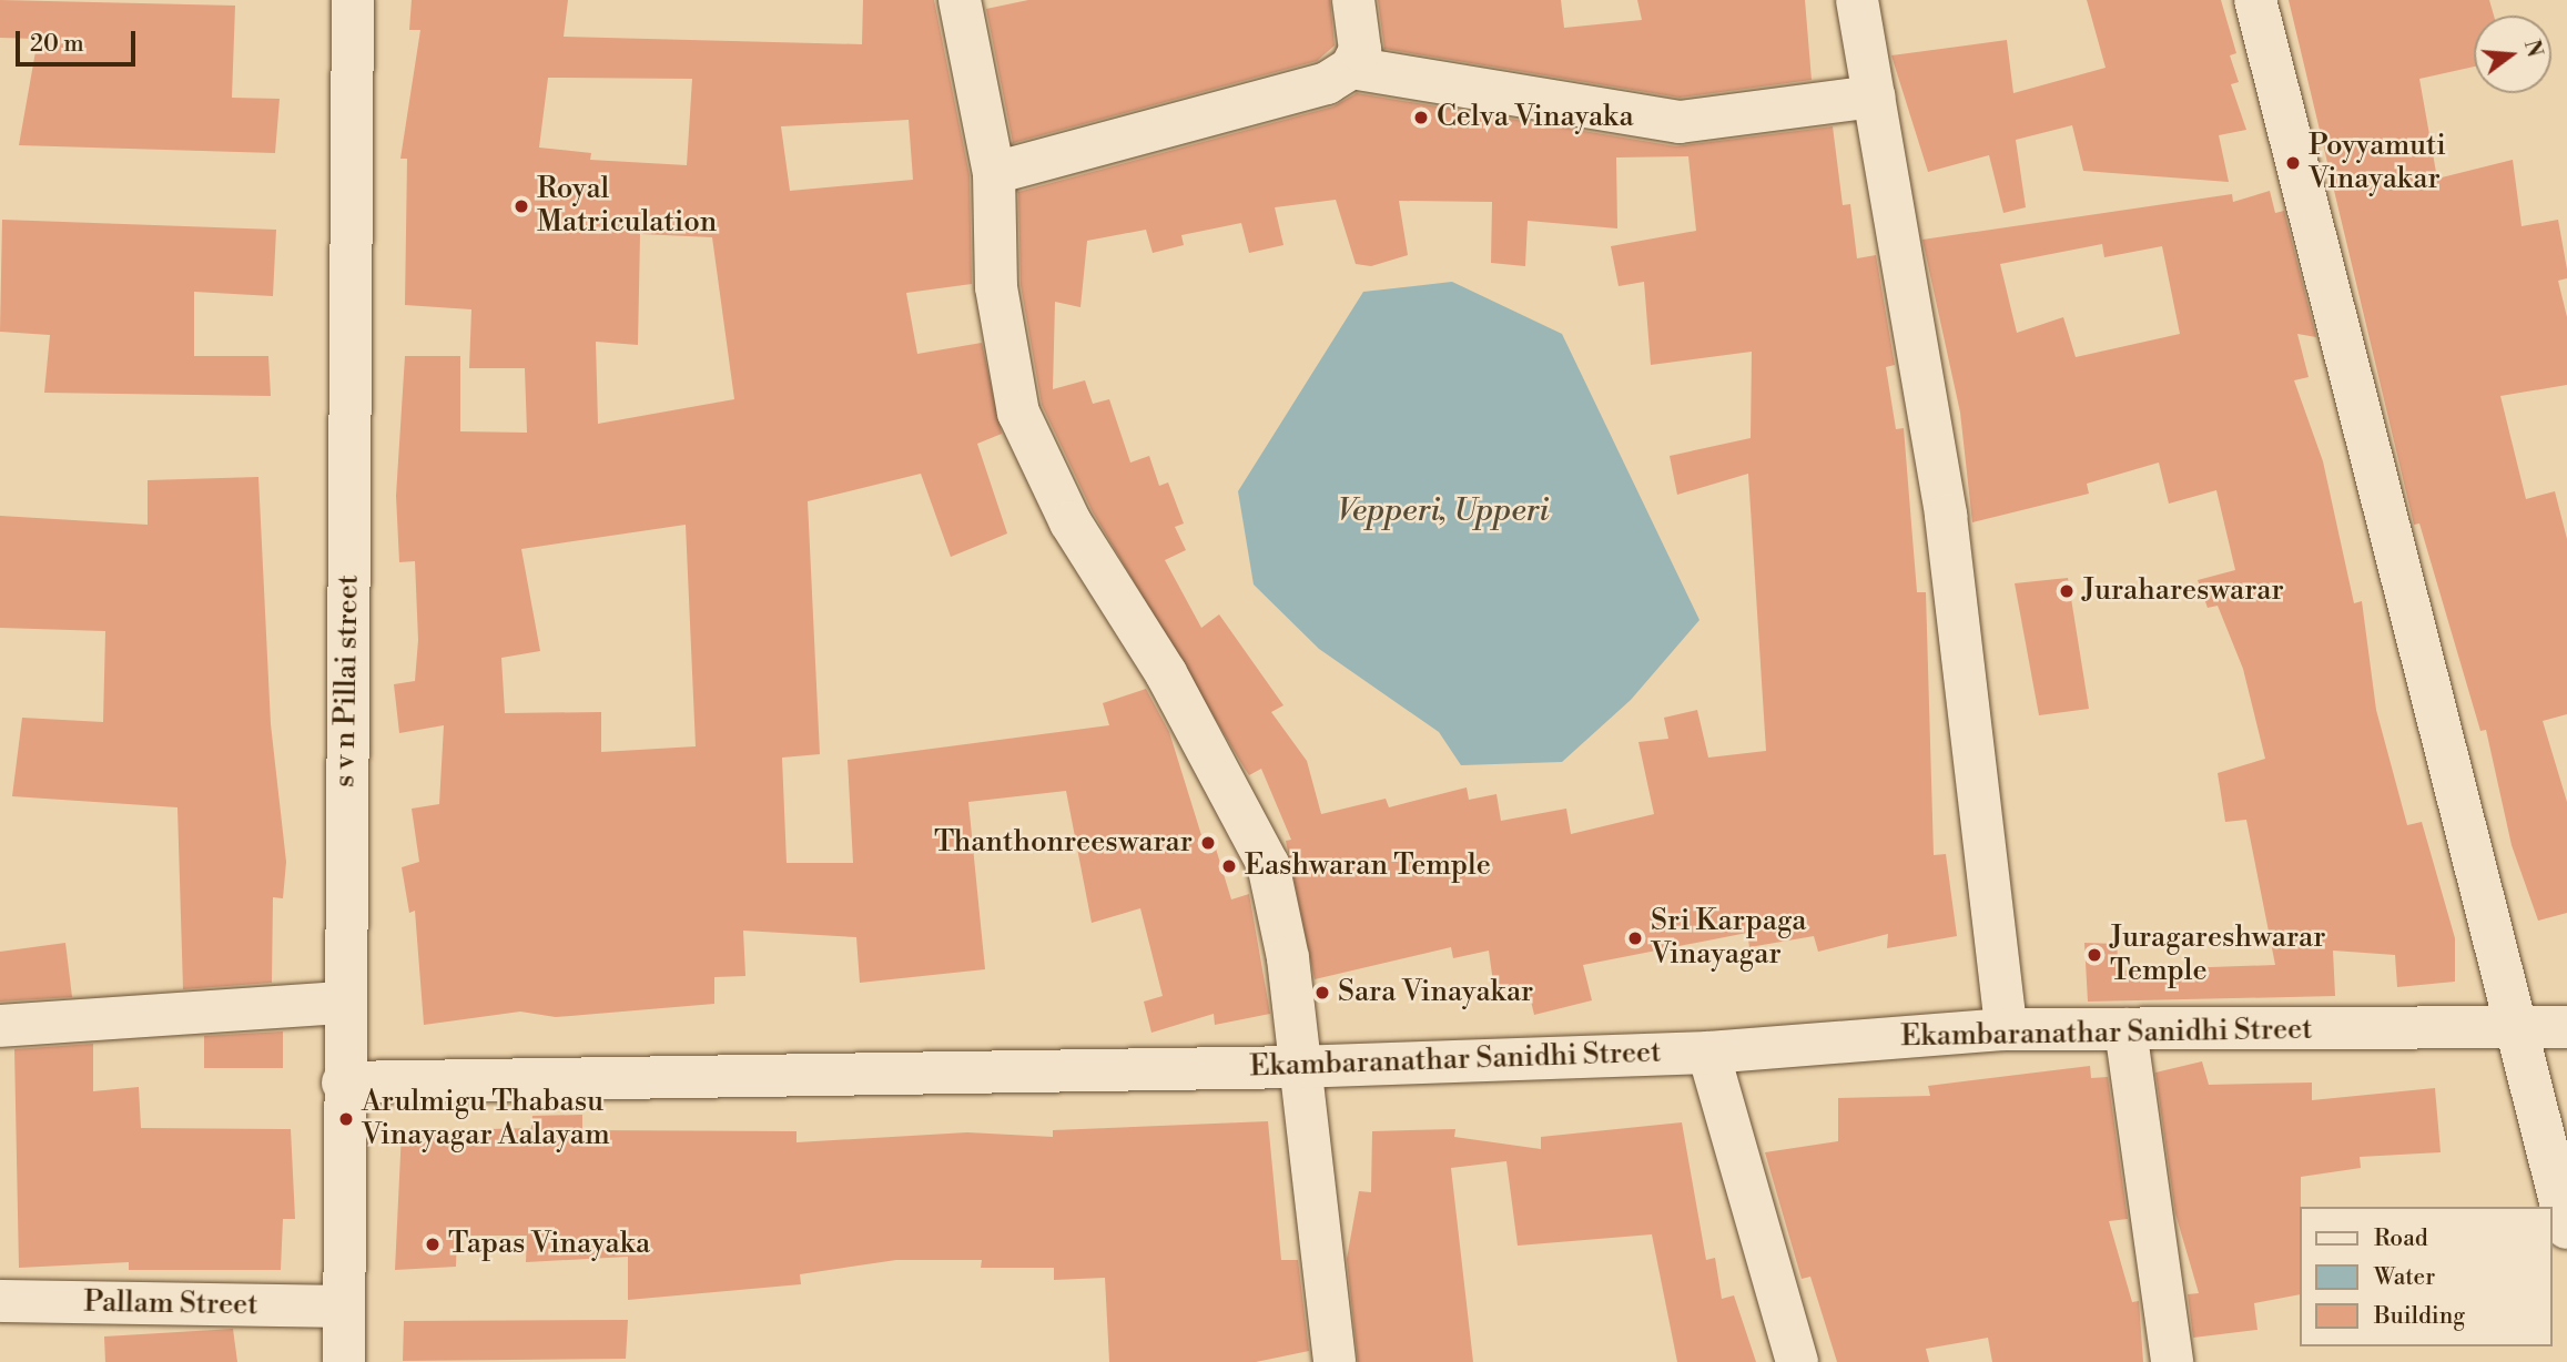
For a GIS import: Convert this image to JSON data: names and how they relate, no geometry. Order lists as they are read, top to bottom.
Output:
{
  "streets": {
    "street": ["s v n Pillai street", "Ekambaranathar Sanidhi Street", "Pallam Street"]
  },
  "crossings": [
    ["s v n Pillai street", "Ekambaranathar Sanidhi Street"],
    ["s v n Pillai street", "Pallam Street"]
  ],
  "water": ["Vepperi, Upperi"],
  "places": [
    "Celva Vinayaka",
    "Poyyamuti Vinayakar",
    "Royal Matriculation",
    "Jurahareswarar",
    "Thanthonreeswarar",
    "Eashwaran Temple",
    "Sri Karpaga Vinayagar",
    "Juragareshwarar Temple",
    "Sara Vinayakar",
    "Arulmigu Thabasu Vinayagar Aalayam",
    "Tapas Vinayaka"
  ],
  "legend": ["Road", "Water", "Building"],
  "scale_bar": "20 m",
  "north": "right"
}
